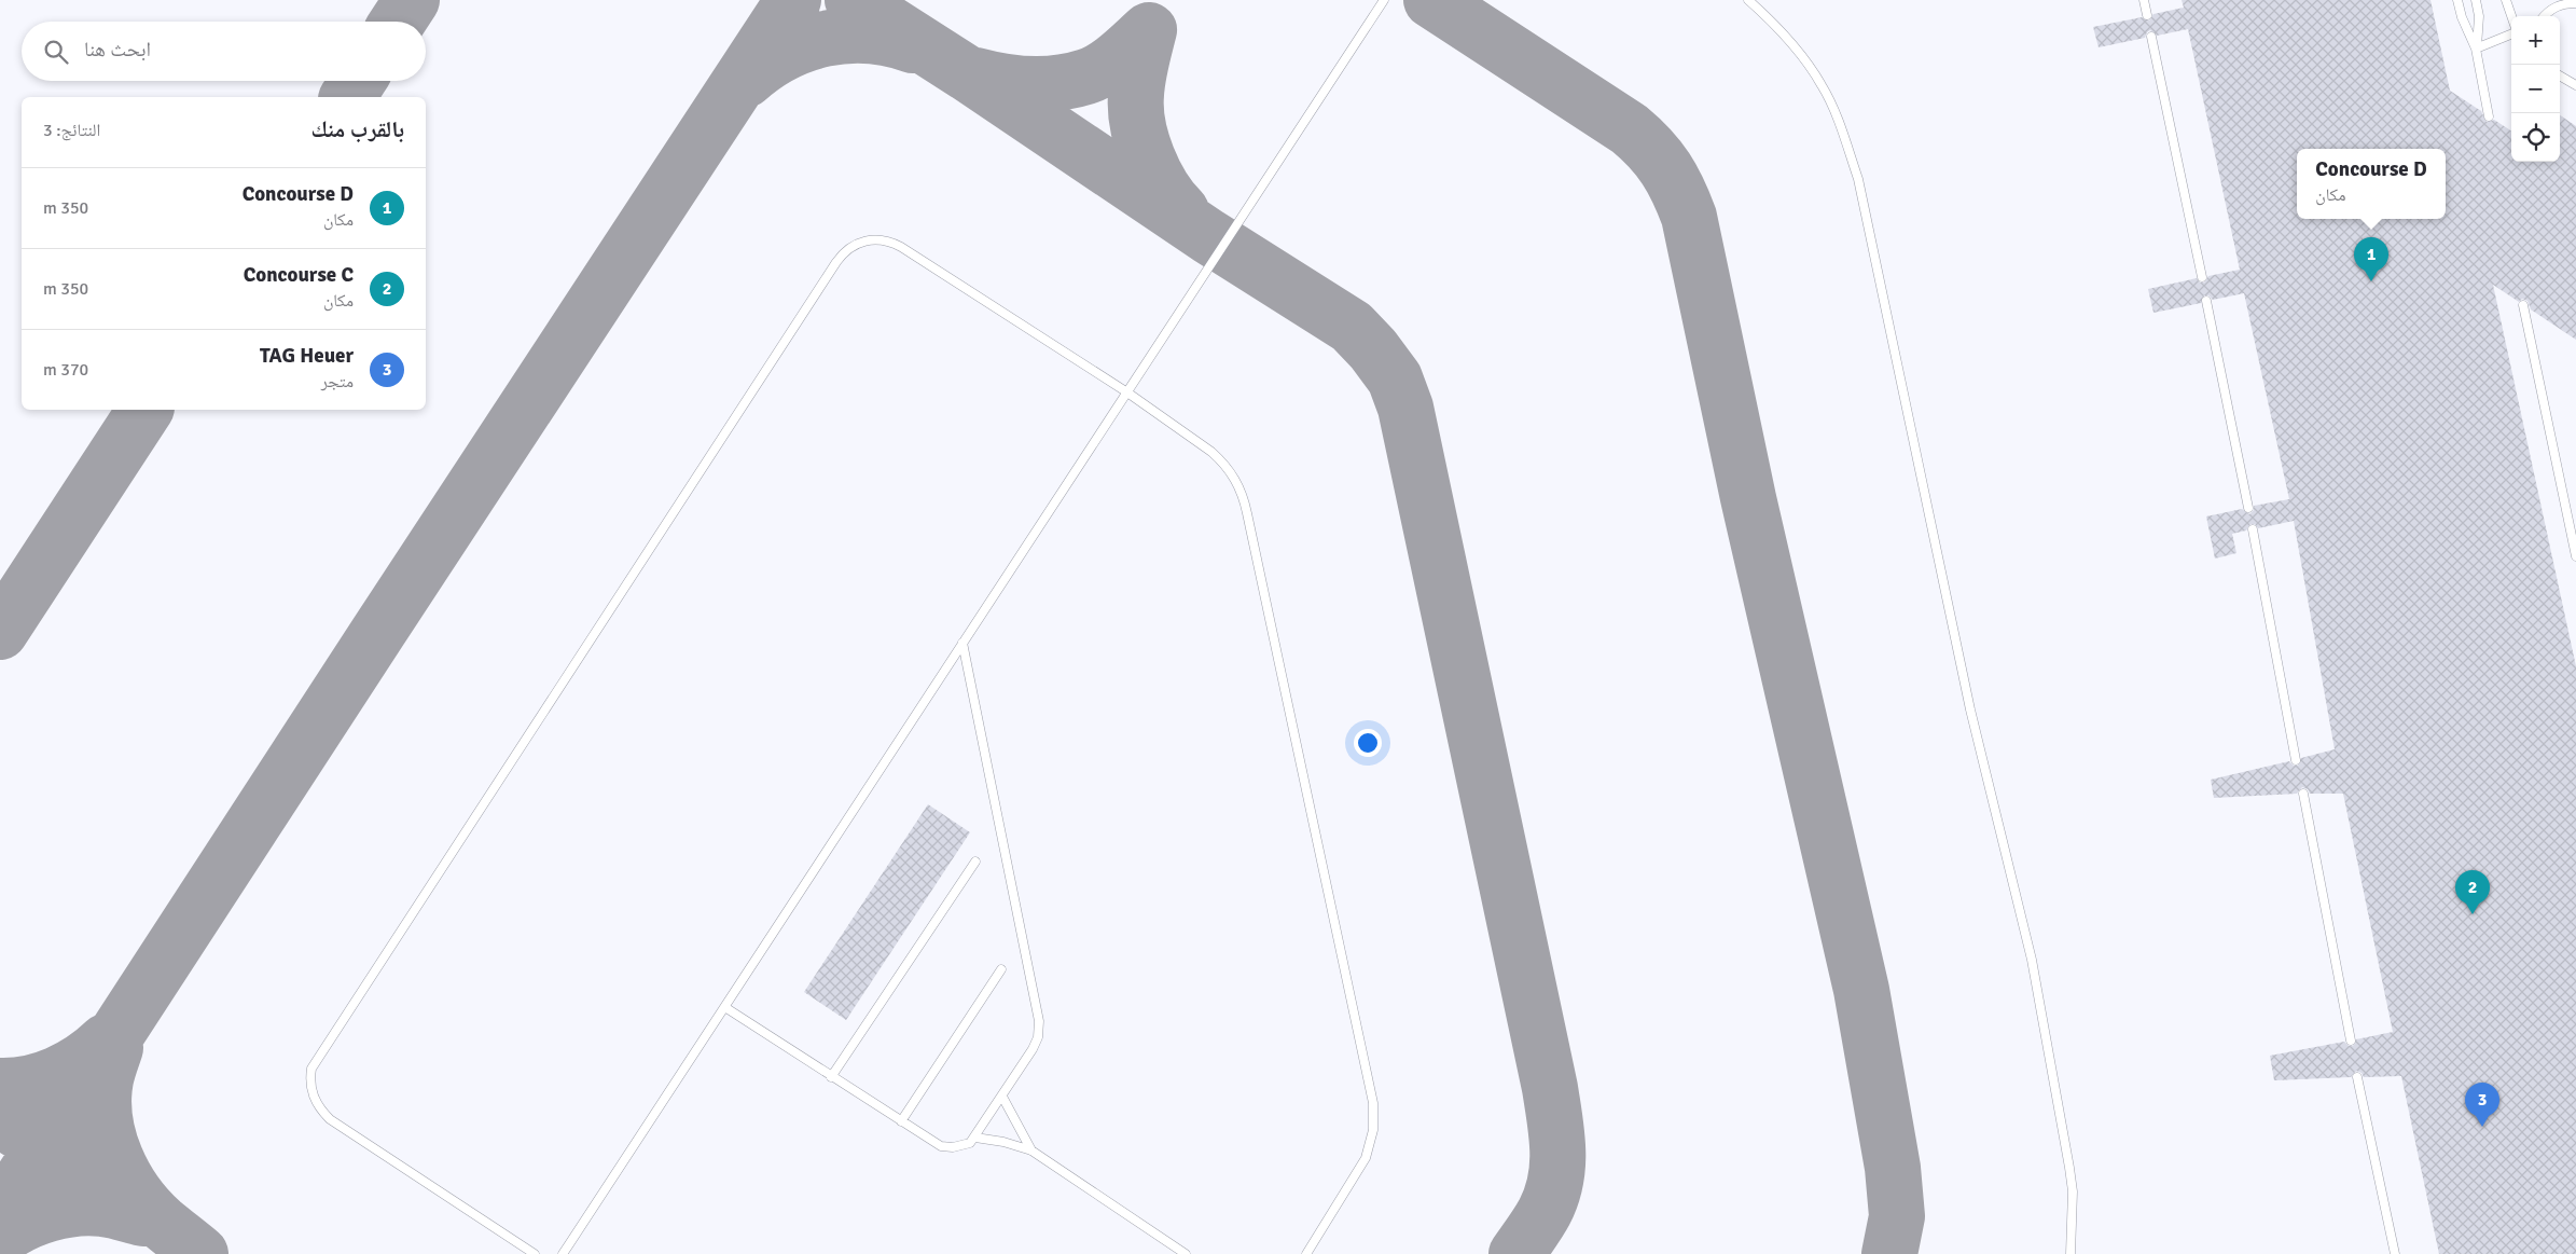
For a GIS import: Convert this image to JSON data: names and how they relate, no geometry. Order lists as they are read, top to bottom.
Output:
{
  "page": {
    "map_buttons": ["+", "−"],
    "search": "ابحث هنا",
    "heading": ["بالقرب منك", "النتائج: 3"],
    "popup": ["Concourse D", "مكان"],
    "list": [
      {
        "mark": "1",
        "name": "Concourse D",
        "note": "مكان",
        "value": "350 m"
      },
      {
        "mark": "2",
        "name": "Concourse C",
        "note": "مكان",
        "value": "350 m"
      },
      {
        "mark": "3",
        "name": "TAG Heuer",
        "note": "متجر",
        "value": "370 m"
      }
    ],
    "pins": ["1", "2", "3"]
  }
}
